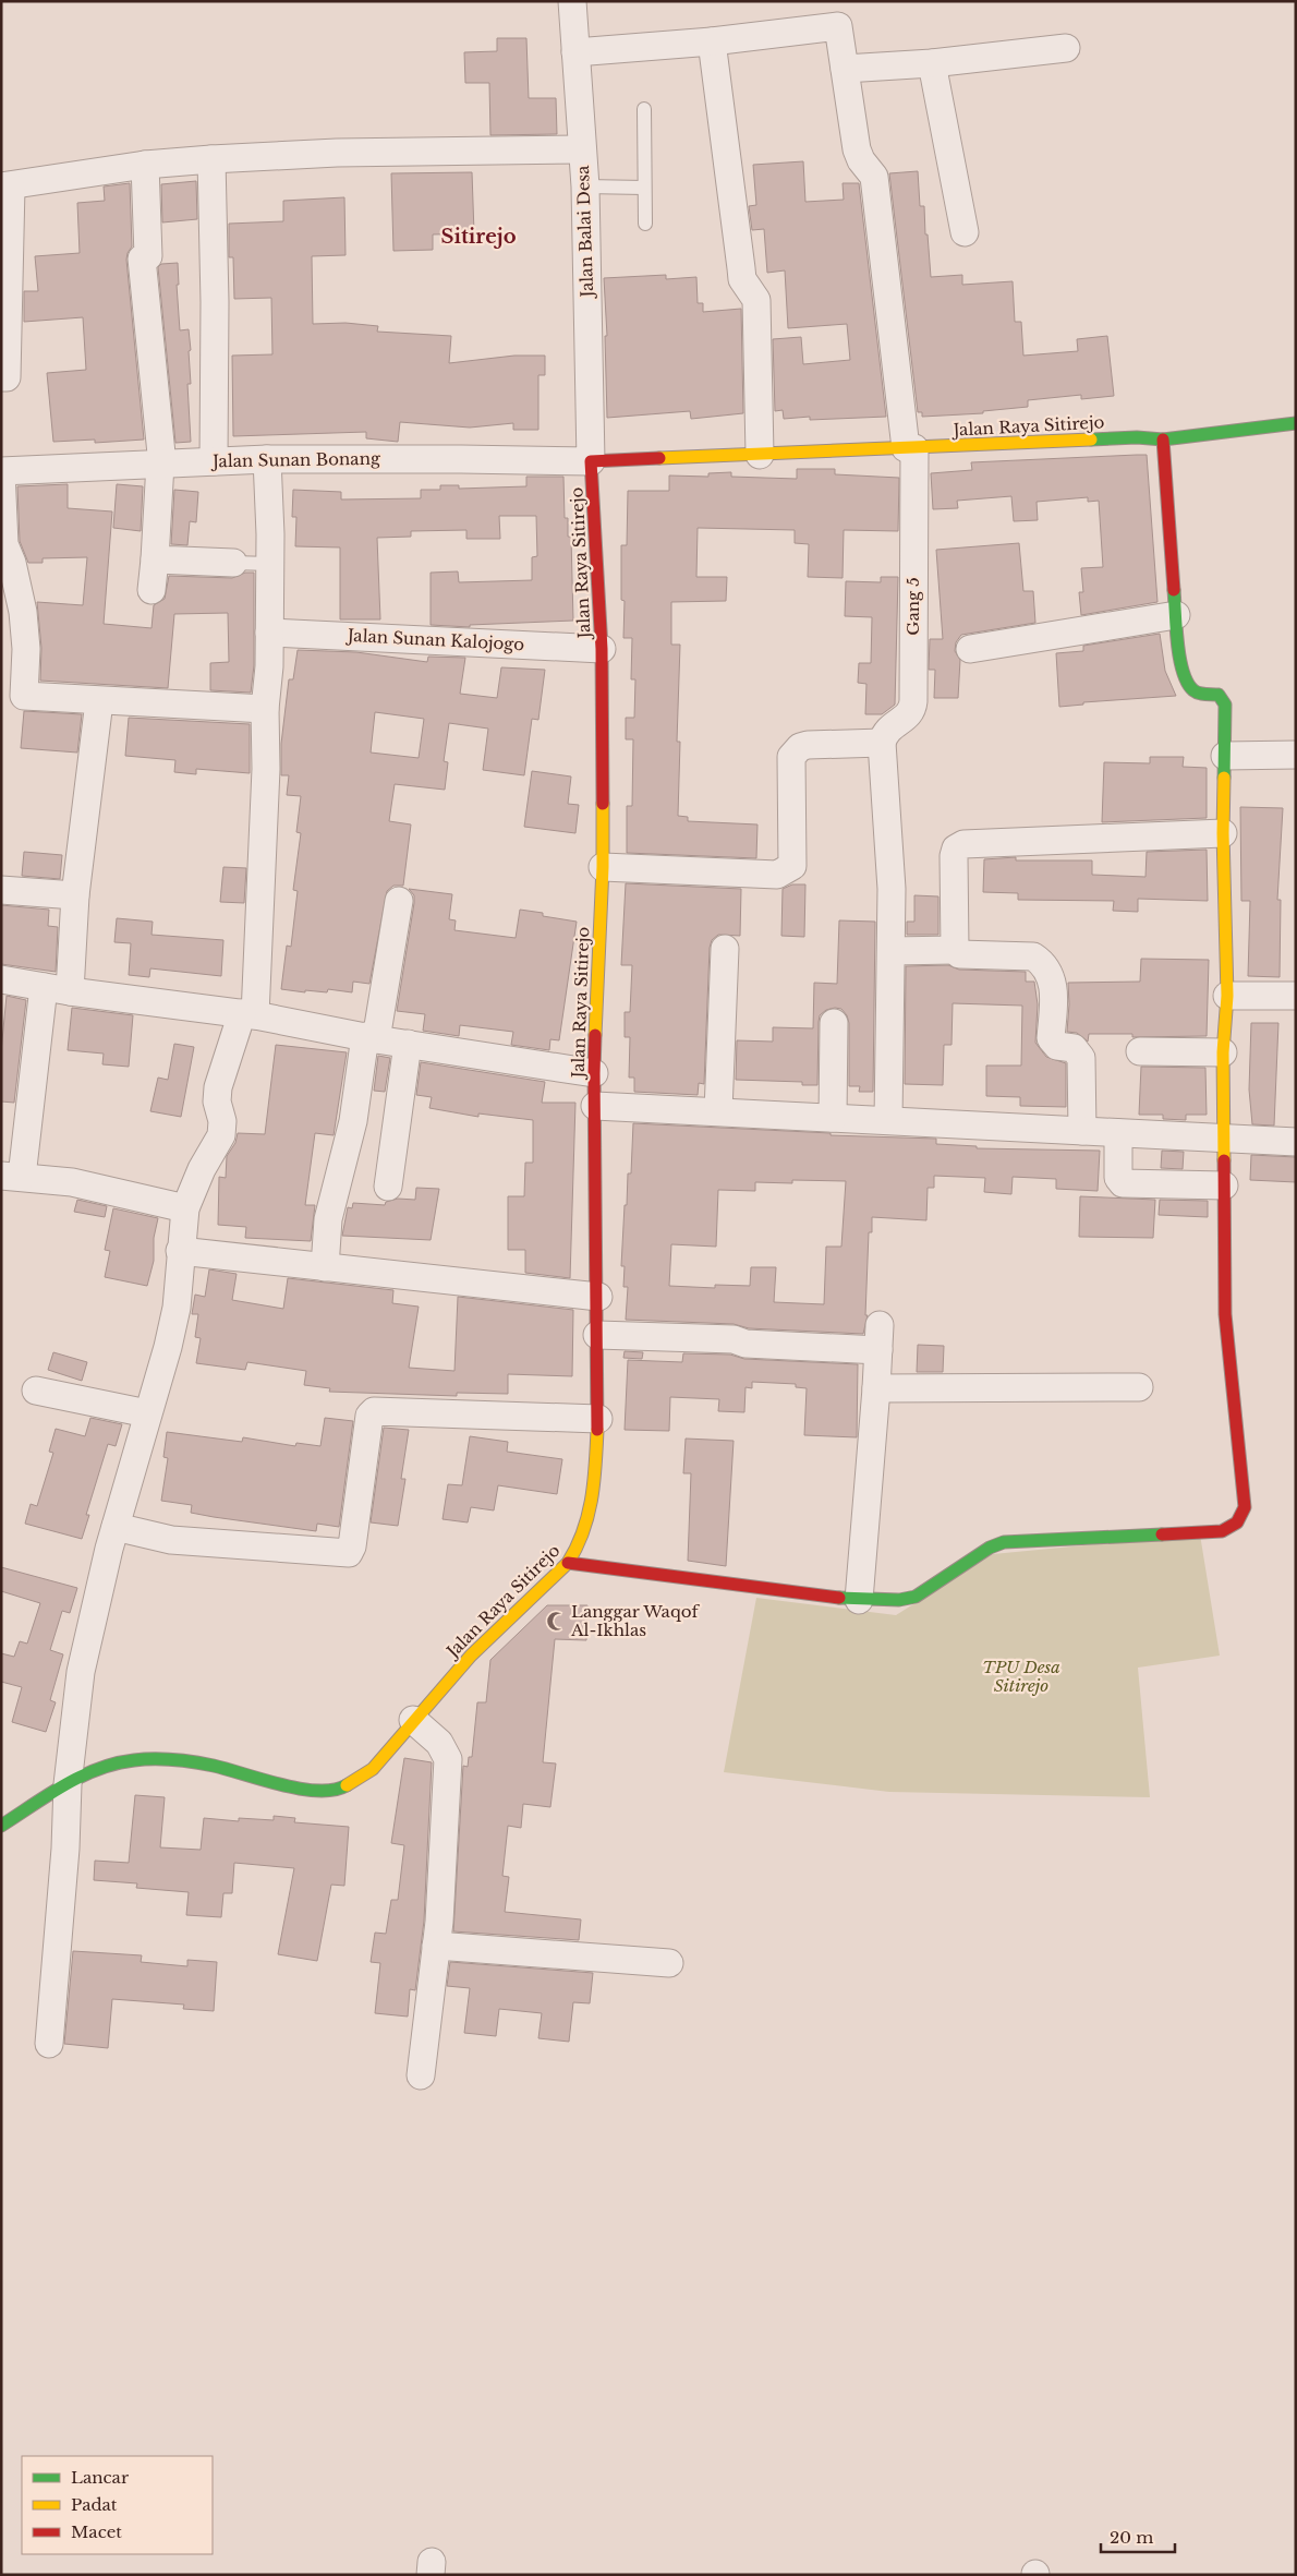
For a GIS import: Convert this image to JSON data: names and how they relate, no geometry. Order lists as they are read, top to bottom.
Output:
{
  "streets": {
    "street": [
      "Jalan Balai Desa",
      "Jalan Raya Sitirejo",
      "Jalan Sunan Bonang",
      "Gang 5",
      "Jalan Sunan Kalojogo"
    ]
  },
  "crossings": [
    ["Jalan Balai Desa", "Jalan Raya Sitirejo"],
    ["Jalan Balai Desa", "Jalan Sunan Bonang"],
    ["Jalan Raya Sitirejo", "Jalan Sunan Bonang"],
    ["Jalan Raya Sitirejo", "Gang 5"],
    ["Jalan Raya Sitirejo", "Jalan Sunan Kalojogo"]
  ],
  "districts": ["Sitirejo"],
  "parks": ["TPU Desa Sitirejo"],
  "places": {
    "mosque": ["Langgar Waqof Al-Ikhlas"]
  },
  "legend": ["Lancar", "Padat", "Macet"],
  "scale_bar": "20 m"
}
